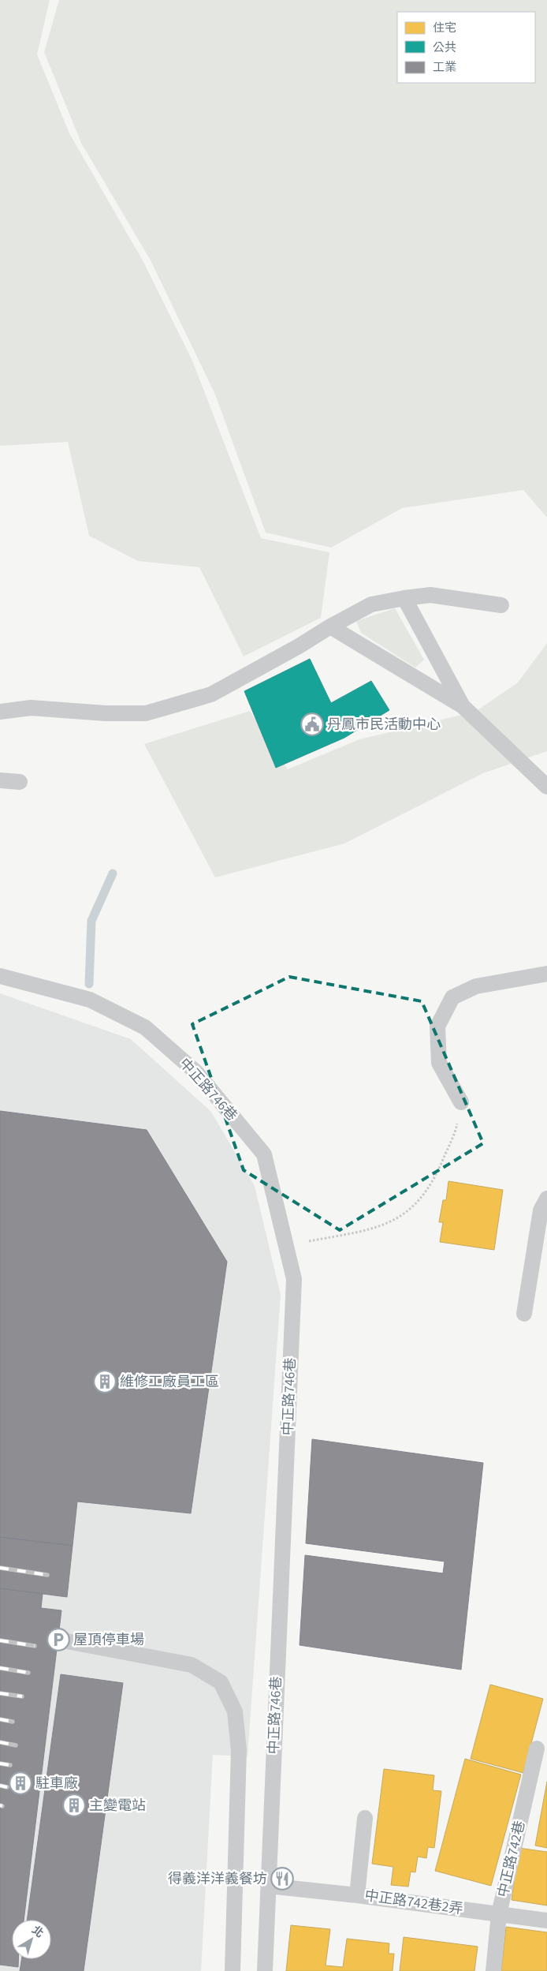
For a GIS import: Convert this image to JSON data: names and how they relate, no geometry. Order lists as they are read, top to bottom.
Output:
{
  "streets": {
    "lane": ["中正路746巷", "中正路742巷", "中正路742巷2弄"]
  },
  "crossings": [
    ["中正路742巷", "中正路742巷2弄"]
  ],
  "places": {
    "public building": ["丹鳳市民活動中心"],
    "building": ["維修工廠員工區", "駐車廠", "主變電站"],
    "parking": ["屋頂停車場"],
    "restaurant": ["得義洋洋義餐坊"]
  },
  "legend": ["住宅", "公共", "工業"],
  "north": "top right"
}
